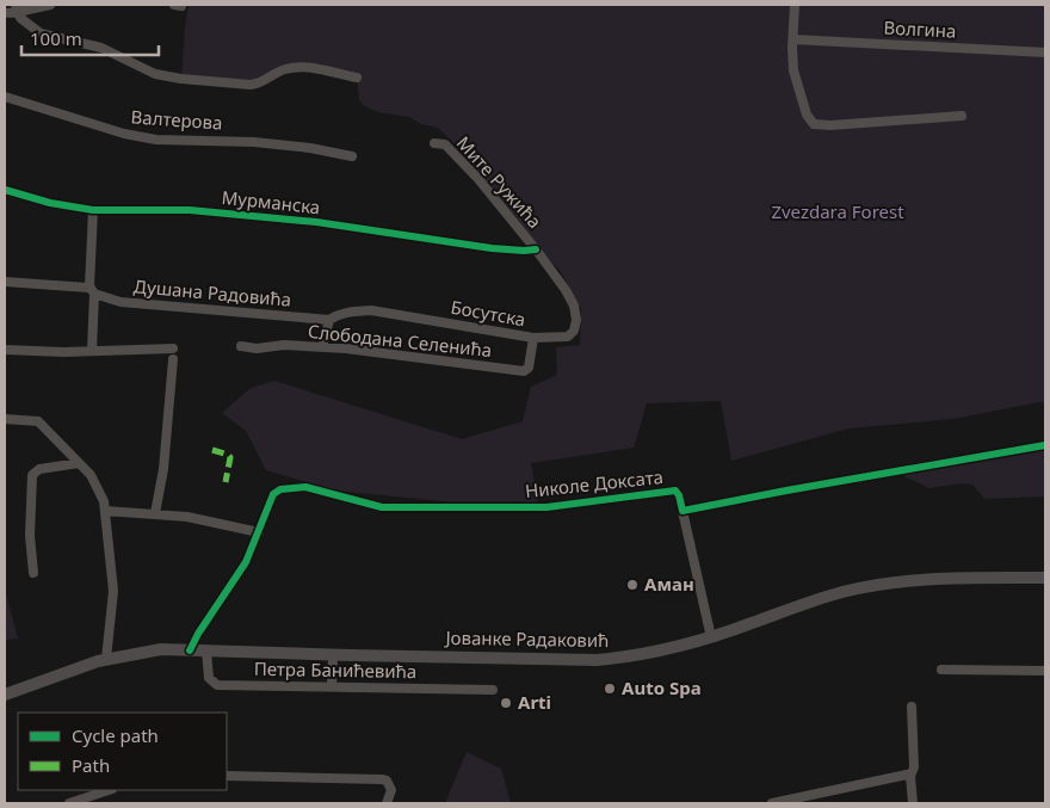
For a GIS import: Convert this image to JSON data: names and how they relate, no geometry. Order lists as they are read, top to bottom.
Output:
{
  "streets": {
    "main road": ["Јованке Радаковић"],
    "street": [
      "Волгина",
      "Валтерова",
      "Мите Ружића",
      "Мурманска",
      "Душана Радовића",
      "Босутска",
      "Слободана Селенића",
      "Николе Доксата",
      "Петра Банићевића"
    ]
  },
  "crossings": [
    ["Мите Ружића", "Мурманска"],
    ["Мите Ружића", "Босутска"],
    ["Мурманска", "Босутска"],
    ["Душана Радовића", "Босутска"],
    ["Босутска", "Слободана Селенића"],
    ["Николе Доксата", "Јованке Радаковић"],
    ["Јованке Радаковић", "Петра Банићевића"]
  ],
  "parks": ["Zvezdara Forest"],
  "places": ["Аман", "Auto Spa", "Arti"],
  "legend": ["Cycle path", "Path"],
  "scale_bar": "100 m"
}
